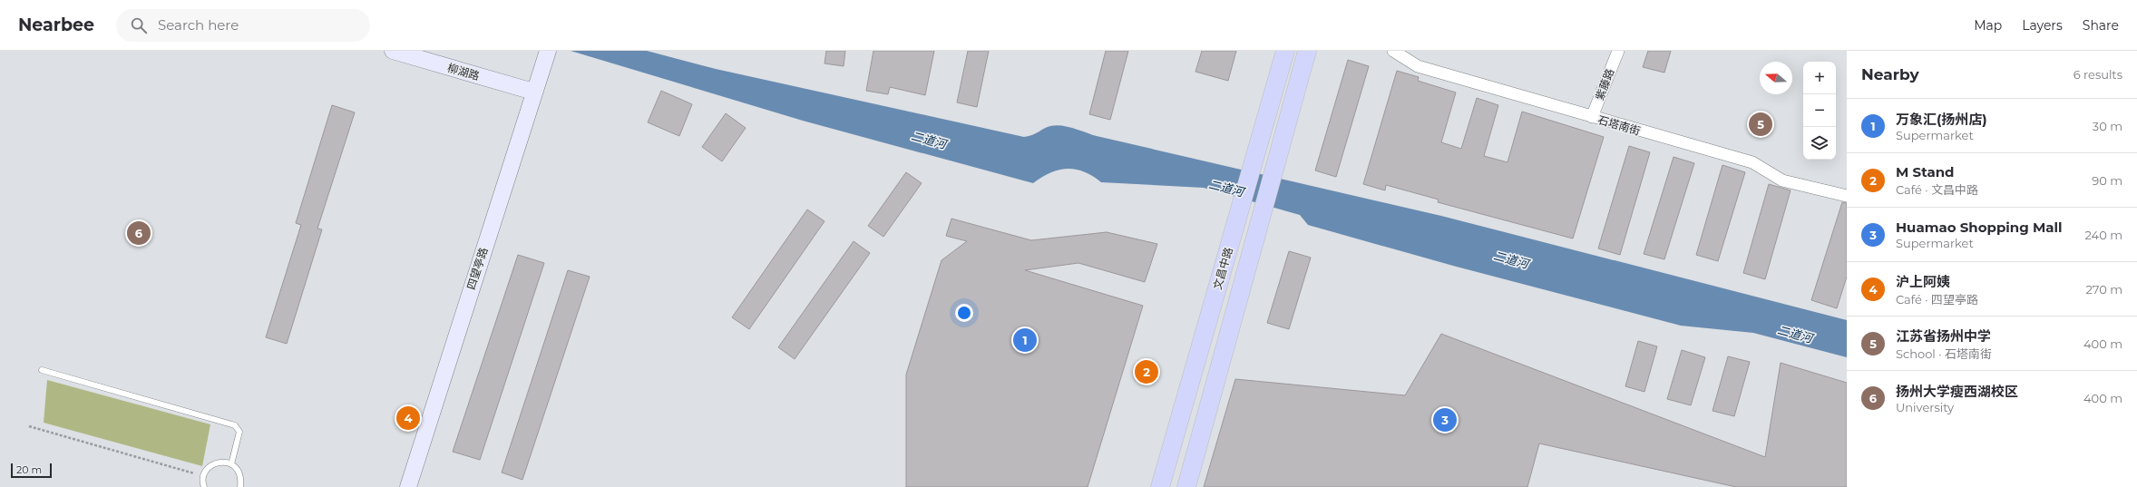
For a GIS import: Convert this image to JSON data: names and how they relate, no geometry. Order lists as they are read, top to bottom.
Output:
{
  "streets": {
    "main road": ["文昌中路"],
    "street": [
      "柳湖路",
      "紫藤路",
      "石塔南街",
      "四望亭路"
    ]
  },
  "crossings": [
    ["柳湖路", "四望亭路"],
    ["紫藤路", "石塔南街"]
  ],
  "water": ["二道河"],
  "scale_bar": "20 m",
  "north": "left",
  "page": {
    "header": "Nearbee",
    "search": "Search here",
    "nav": ["Map", "Layers", "Share"],
    "heading": ["Nearby", "6 results"],
    "map_buttons": ["+", "−"],
    "list": [
      {
        "mark": "1",
        "name": "万象汇(扬州店)",
        "note": "Supermarket",
        "value": "30 m"
      },
      {
        "mark": "2",
        "name": "M Stand",
        "note": "Café · 文昌中路",
        "value": "90 m"
      },
      {
        "mark": "3",
        "name": "Huamao Shopping Mall",
        "note": "Supermarket",
        "value": "240 m"
      },
      {
        "mark": "4",
        "name": "沪上阿姨",
        "note": "Café · 四望亭路",
        "value": "270 m"
      },
      {
        "mark": "5",
        "name": "江苏省扬州中学",
        "note": "School · 石塔南街",
        "value": "400 m"
      },
      {
        "mark": "6",
        "name": "扬州大学瘦西湖校区",
        "note": "University",
        "value": "400 m"
      }
    ],
    "pins": [
      "5",
      "6",
      "1",
      "2",
      "4",
      "3"
    ],
    "scale": "20 m"
  }
}
